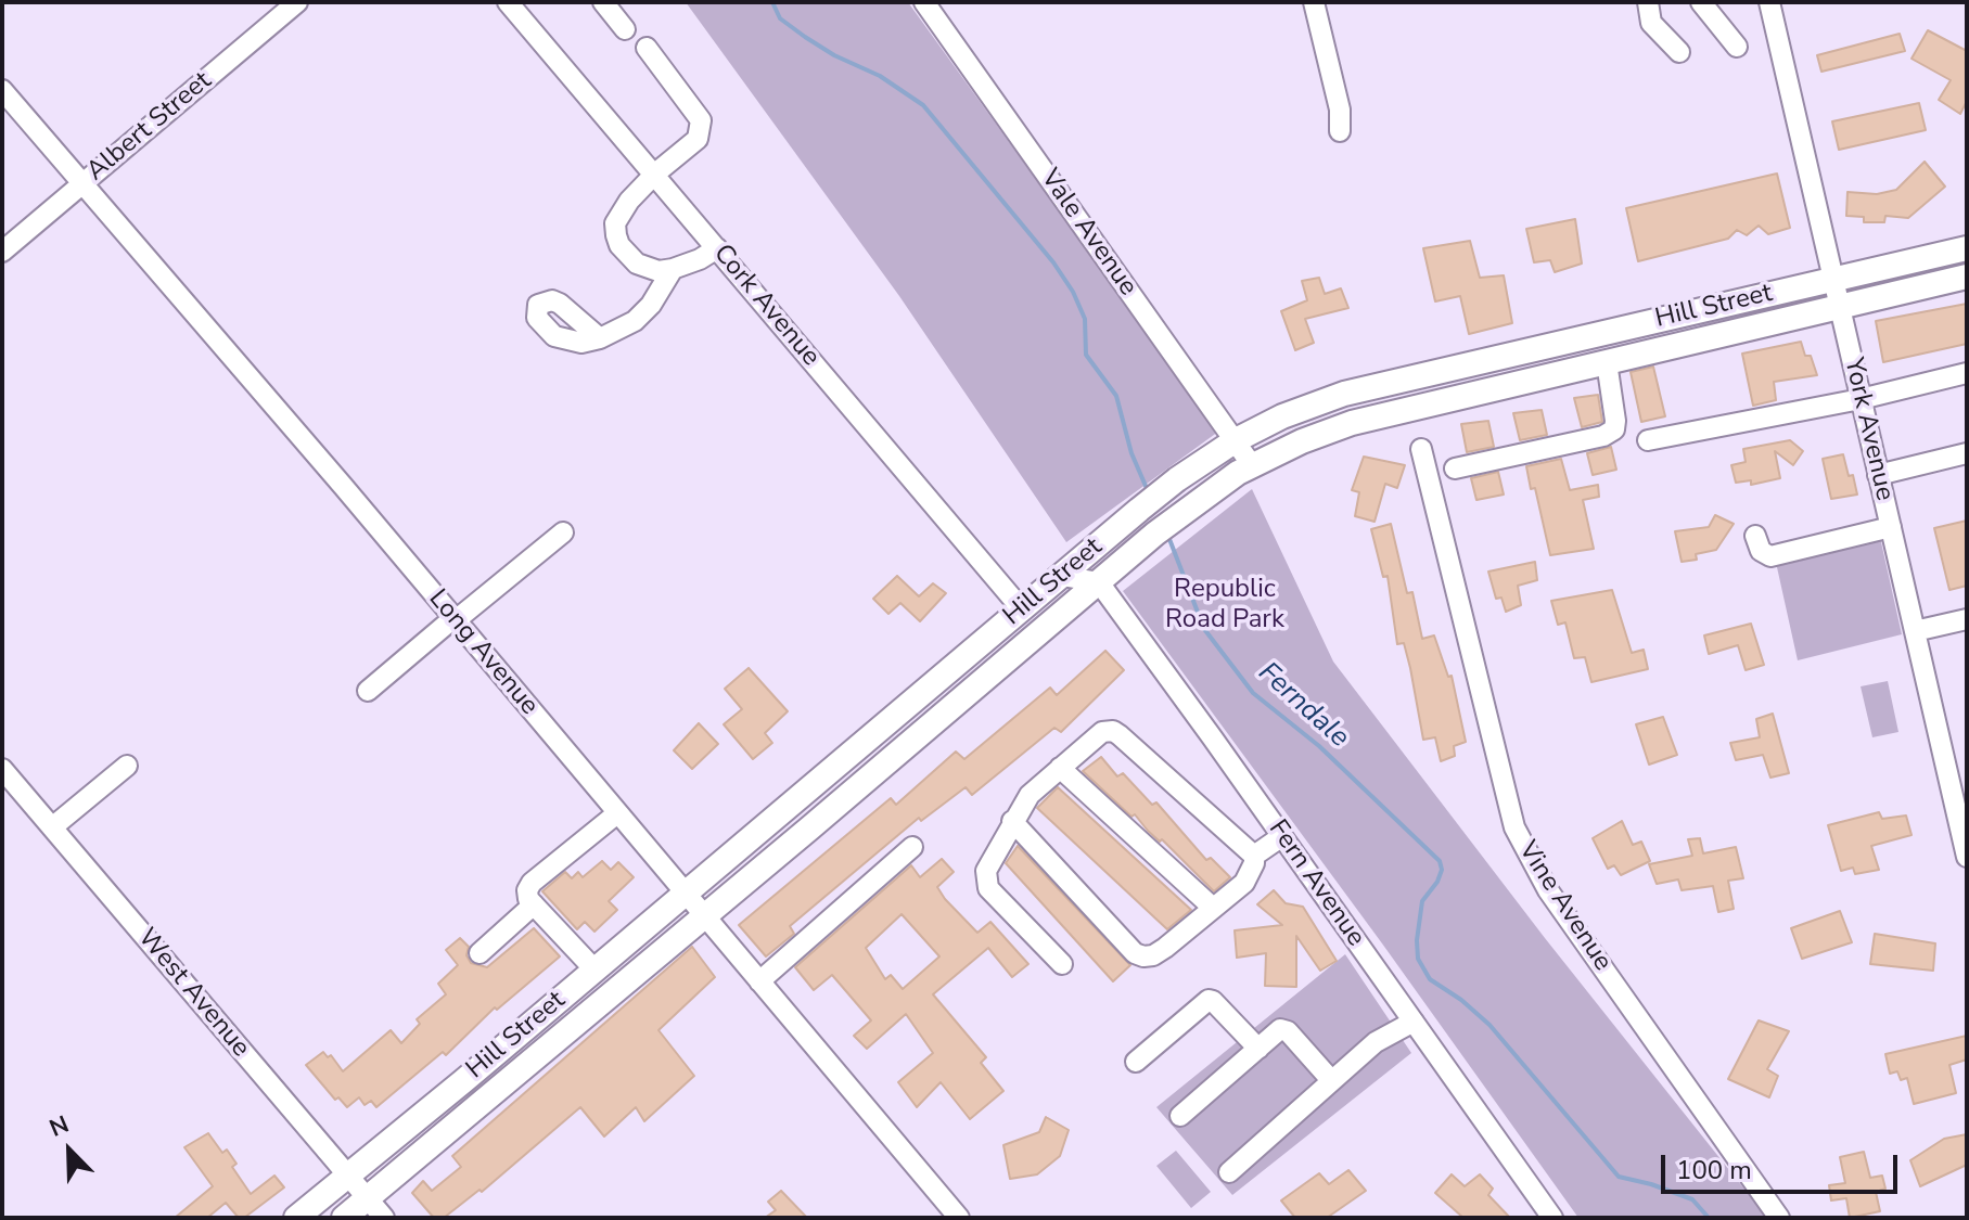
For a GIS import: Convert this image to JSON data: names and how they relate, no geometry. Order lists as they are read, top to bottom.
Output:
{
  "streets": {
    "main road": ["Hill Street"],
    "street": [
      "Albert Street",
      "Vale Avenue",
      "Cork Avenue",
      "York Avenue",
      "Long Avenue",
      "Fern Avenue",
      "Vine Avenue",
      "West Avenue"
    ]
  },
  "crossings": [
    ["Albert Street", "Long Avenue"],
    ["Vale Avenue", "Hill Street"],
    ["Cork Avenue", "Hill Street"],
    ["Hill Street", "York Avenue"],
    ["Hill Street", "Long Avenue"],
    ["Hill Street", "Fern Avenue"],
    ["Hill Street", "West Avenue"]
  ],
  "water": ["Ferndale"],
  "parks": ["Republic Road Park"],
  "scale_bar": "100 m",
  "north": "top left"
}
